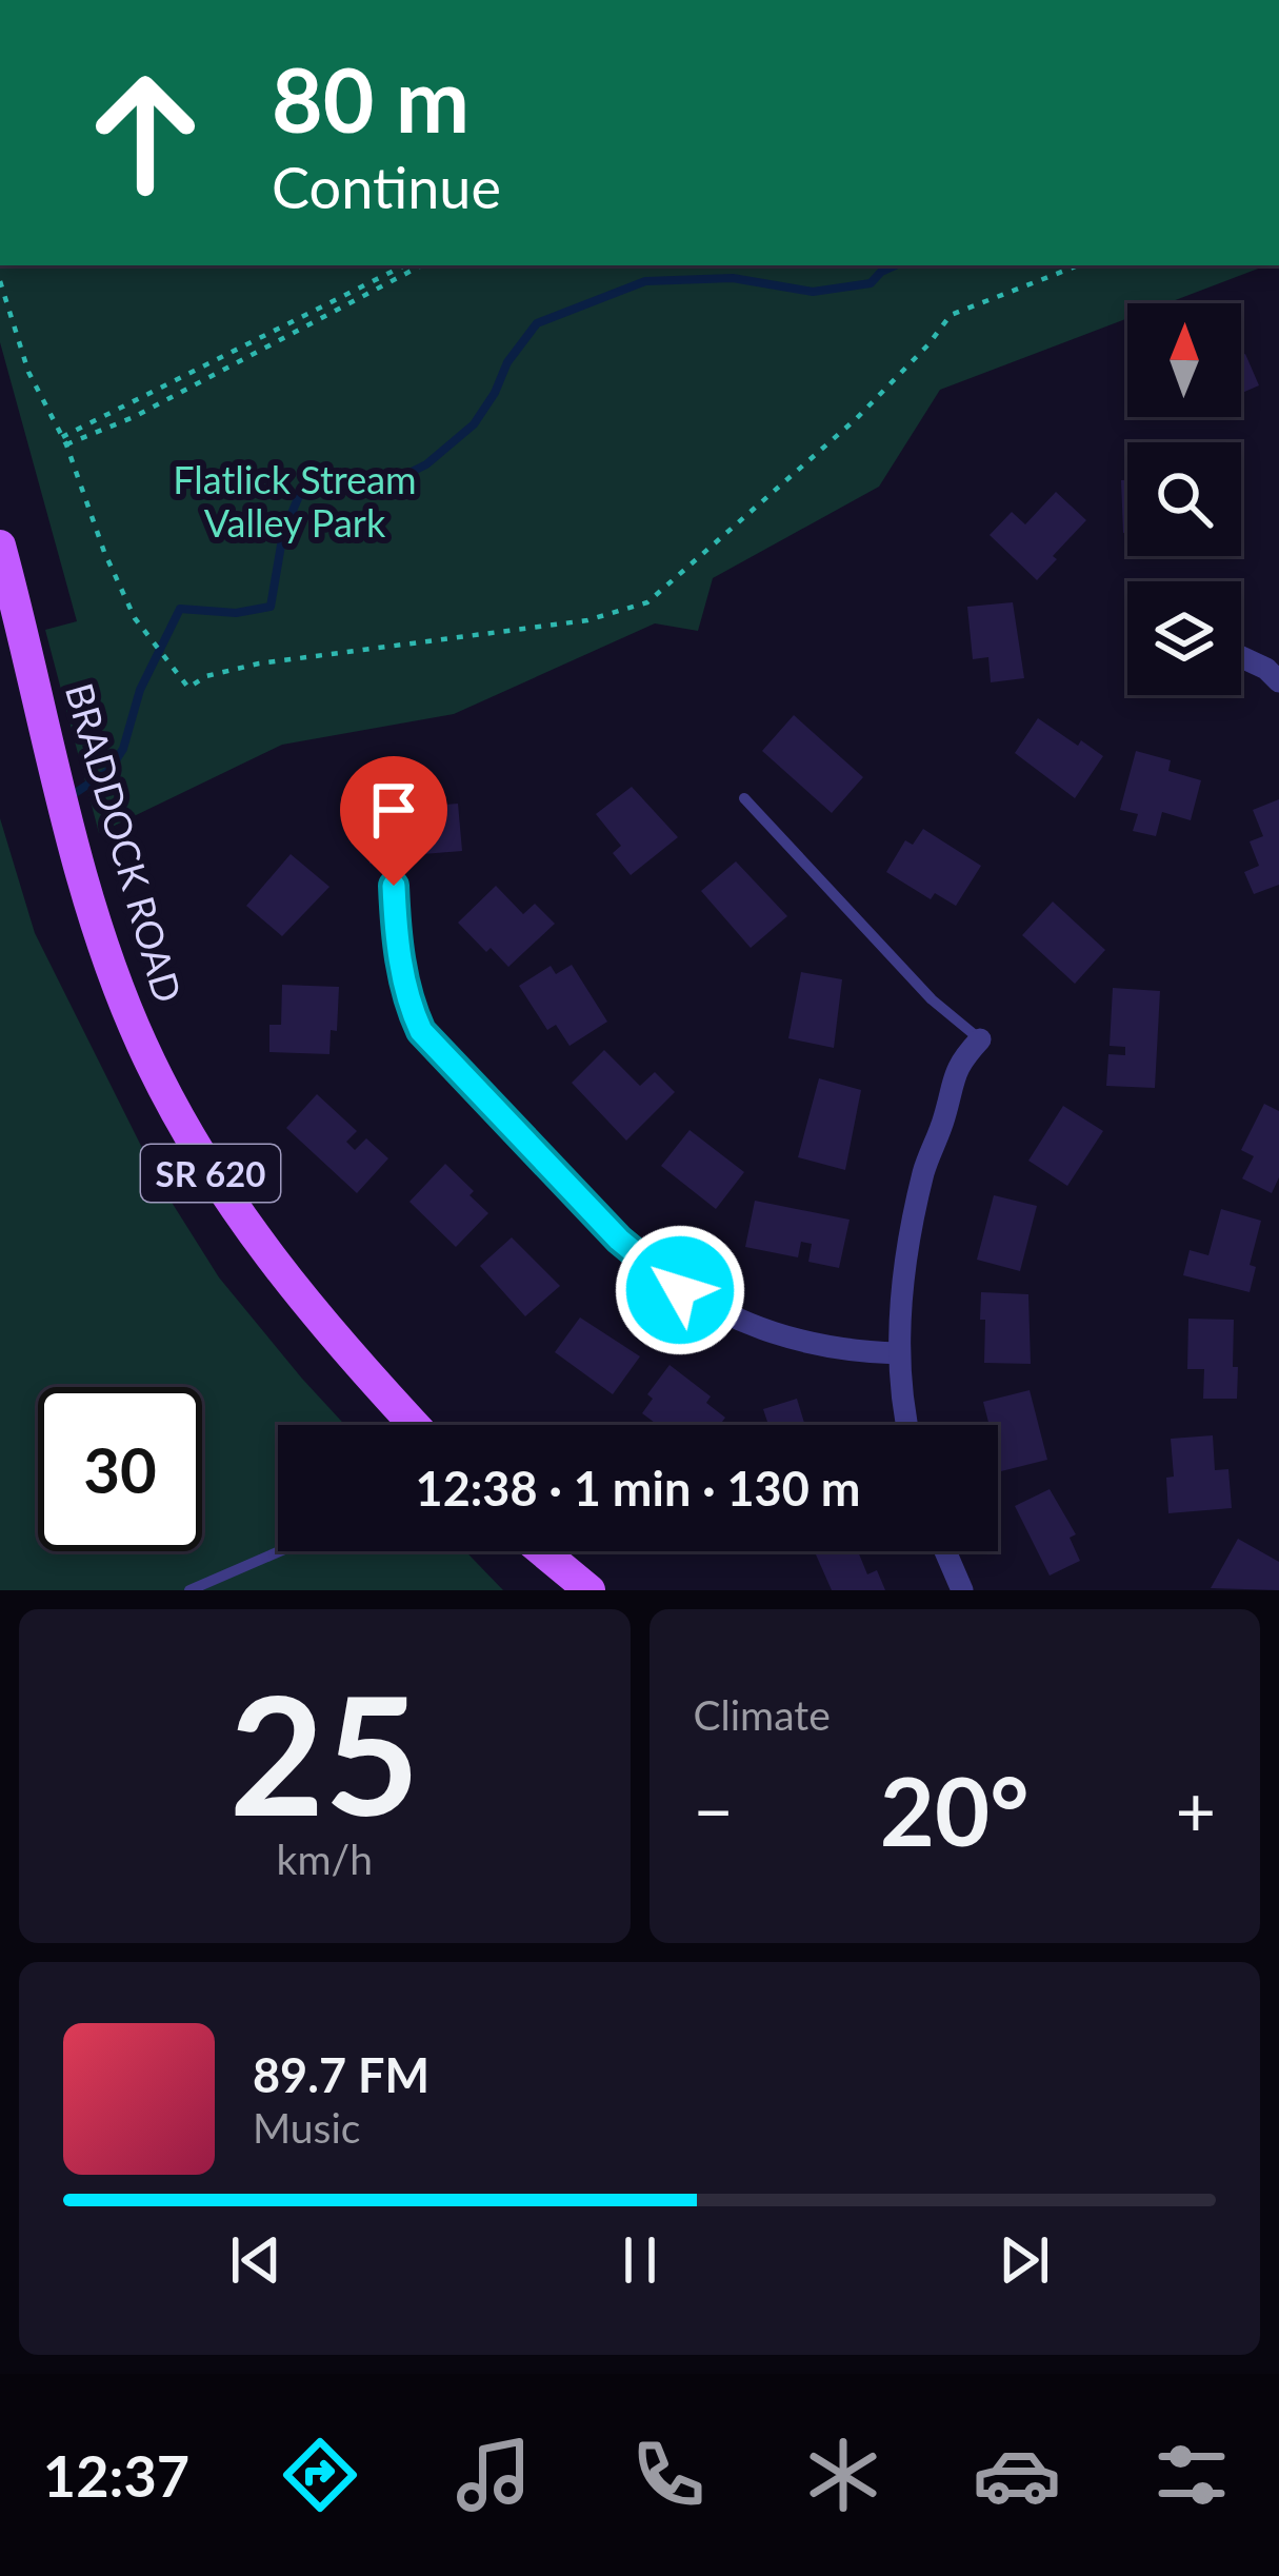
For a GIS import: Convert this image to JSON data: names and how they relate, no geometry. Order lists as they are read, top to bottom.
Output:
{
  "streets": {
    "main road": ["BRADDOCK ROAD", "SR 620"]
  },
  "parks": ["Flatlick Stream Valley Park"],
  "north": "top",
  "page": {
    "turn": ["80 m", "Continue"],
    "limit": "30",
    "trip": "12:38 · 1 min · 130 m",
    "tile": [
      ["25", "km/h"],
      "Climate"
    ],
    "heat": ["−", "20°", "+"],
    "song": ["89.7 FM", "Music"],
    "tabs": "12:37"
  }
}
